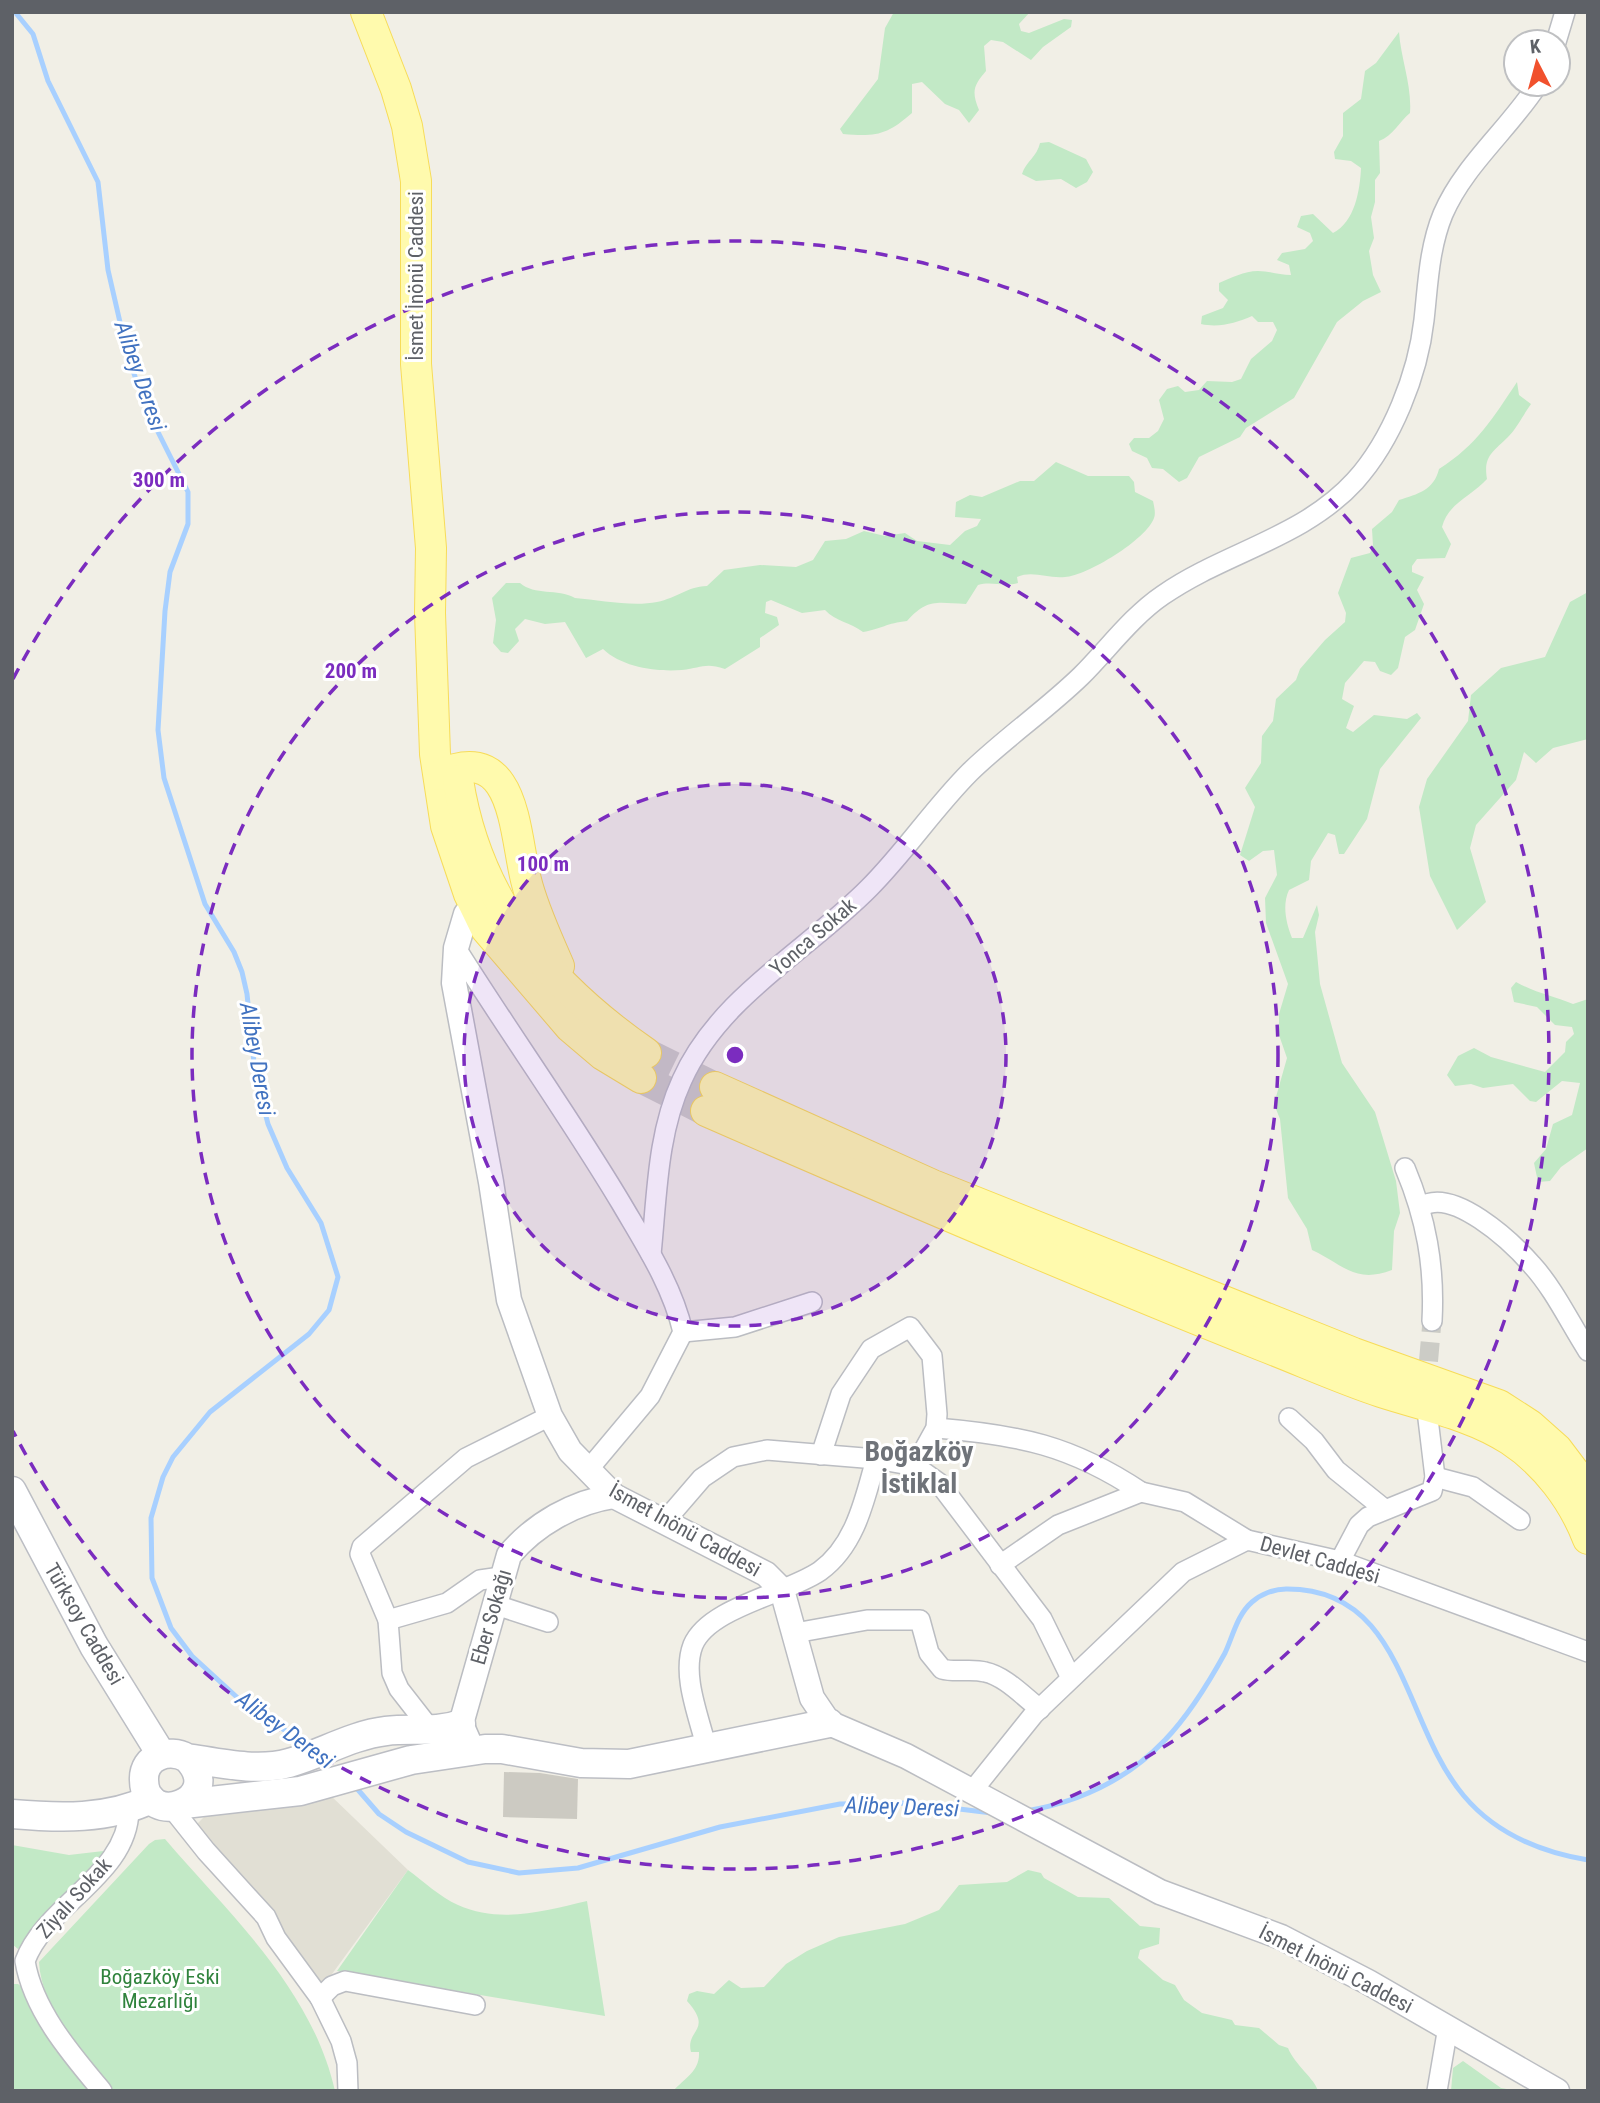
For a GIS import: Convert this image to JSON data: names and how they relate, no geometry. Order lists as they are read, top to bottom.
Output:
{
  "streets": {
    "main road": ["İsmet İnönü Caddesi", "Türksoy Caddesi"],
    "street": [
      "Yonca Sokak",
      "Devlet Caddesi",
      "Eber Sokağı",
      "Ziyalı Sokak"
    ]
  },
  "crossings": [
    ["İsmet İnönü Caddesi", "Devlet Caddesi"],
    ["İsmet İnönü Caddesi", "Eber Sokağı"],
    ["Türksoy Caddesi", "Ziyalı Sokak"]
  ],
  "districts": ["Boğazköy İstiklal"],
  "water": ["Alibey Deresi"],
  "parks": ["Boğazköy Eski Mezarlığı"],
  "north": "top",
  "rings": ["300 m", "200 m", "100 m"]
}
